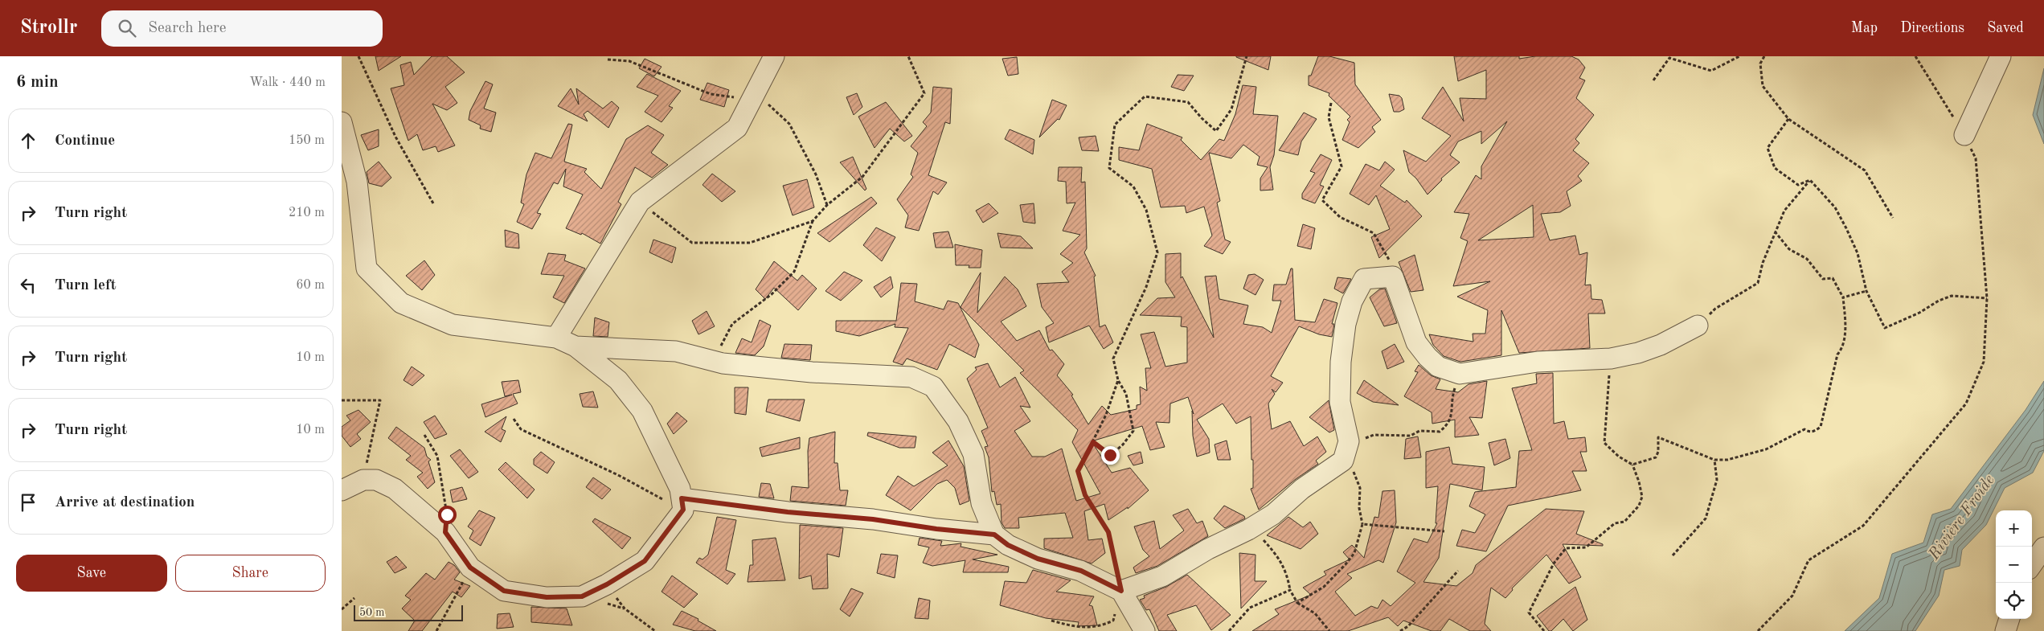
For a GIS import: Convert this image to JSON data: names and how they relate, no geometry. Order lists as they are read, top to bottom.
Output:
{
  "water": ["Rivière Froide"],
  "scale_bar": "50 m",
  "page": {
    "header": "Strollr",
    "search": "Search here",
    "nav": ["Map", "Directions", "Saved"],
    "heading": ["6 min", "Walk · 440 m"],
    "list": [
      ["Continue", "150 m"],
      ["Turn right", "210 m"],
      ["Turn left", "60 m"],
      ["Turn right", "10 m"],
      ["Turn right", "10 m"],
      "Arrive at destination"
    ],
    "map_buttons": ["+", "−"],
    "buttons": ["Save", "Share"],
    "scale": "50 m"
  }
}
